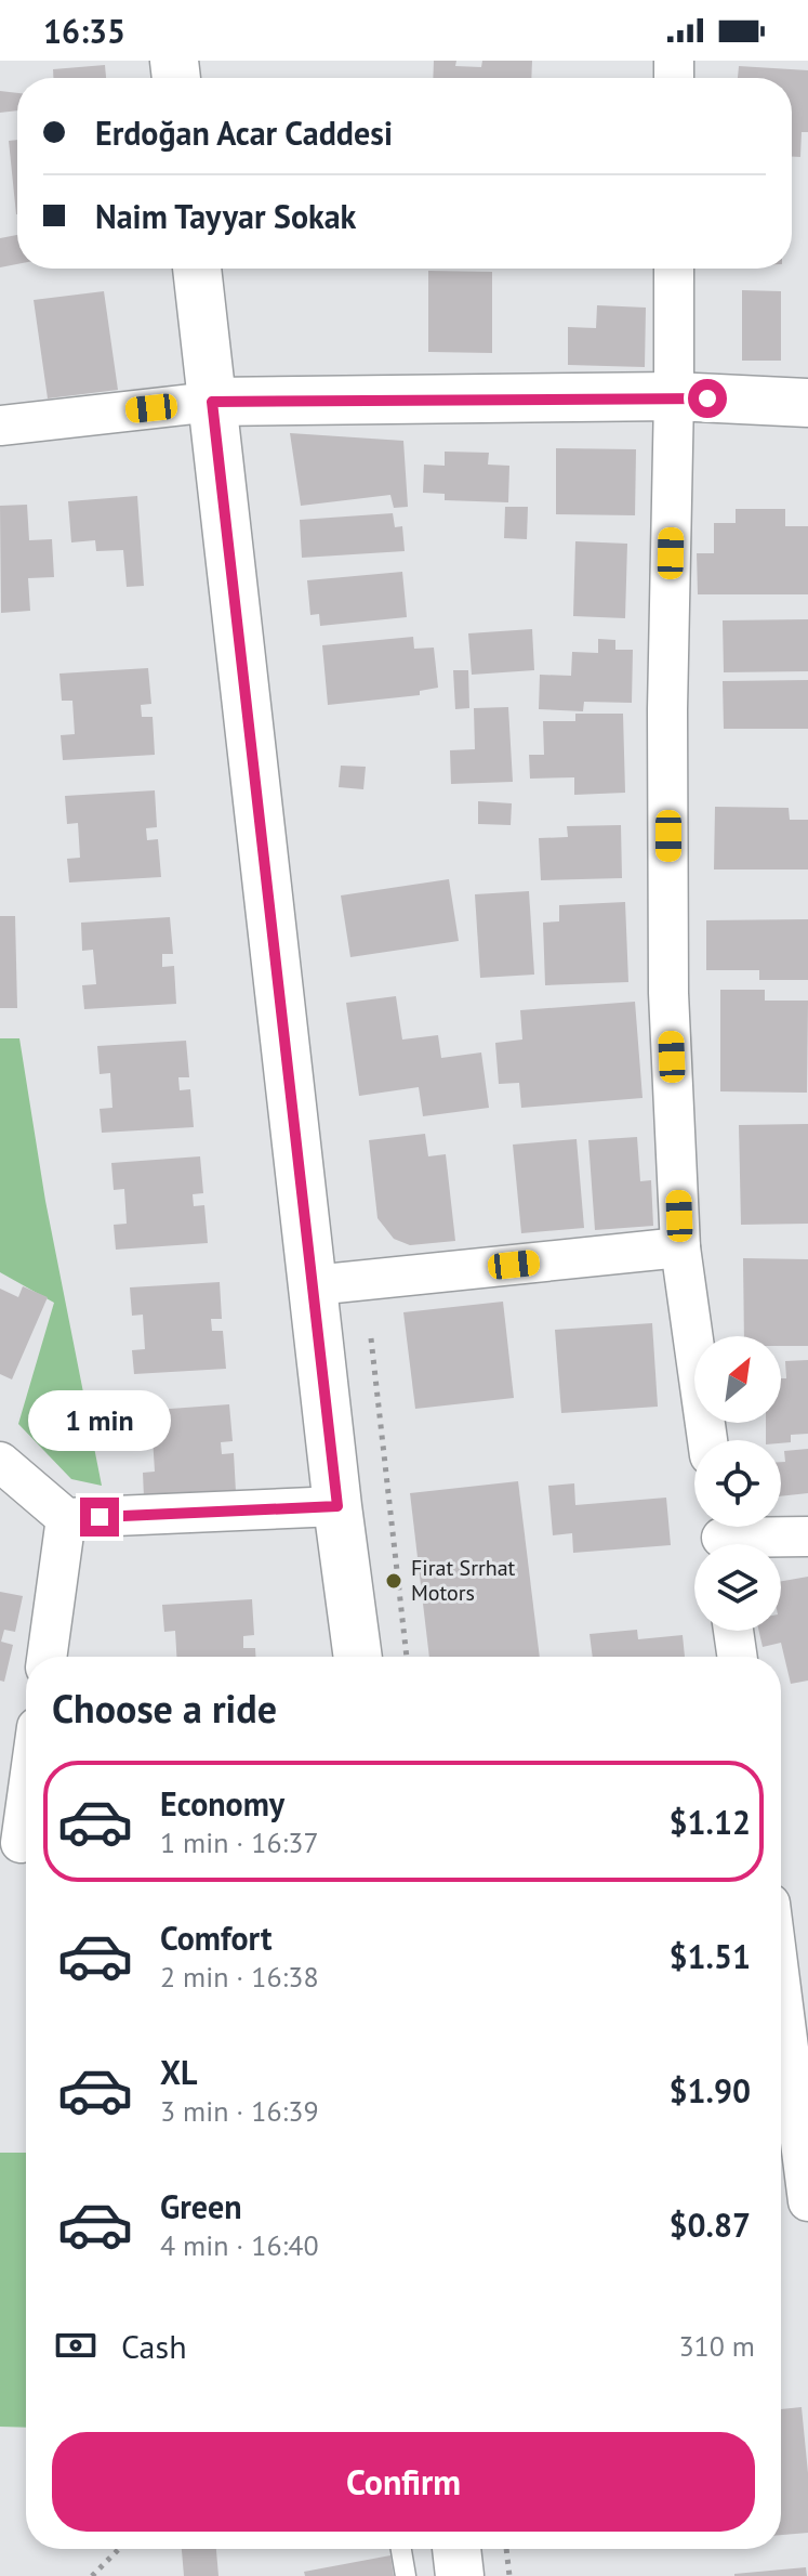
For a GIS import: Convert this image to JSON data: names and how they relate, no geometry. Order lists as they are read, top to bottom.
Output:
{
  "places": ["Firat Srrhat Motors"],
  "north": "top right",
  "page": {
    "status": "16:35",
    "banner": ["Erdoğan Acar Caddesi", "Naim Tayyar Sokak"],
    "bubble": "1 min",
    "heading": "Choose a ride",
    "list": [
      {
        "name": "Economy",
        "note": "1 min · 16:37",
        "value": "$1.12"
      },
      {
        "name": "Comfort",
        "note": "2 min · 16:38",
        "value": "$1.51"
      },
      {
        "name": "XL",
        "note": "3 min · 16:39",
        "value": "$1.90"
      },
      {
        "name": "Green",
        "note": "4 min · 16:40",
        "value": "$0.87"
      }
    ],
    "pay": ["Cash", "310 m"],
    "buttons": "Confirm"
  }
}
